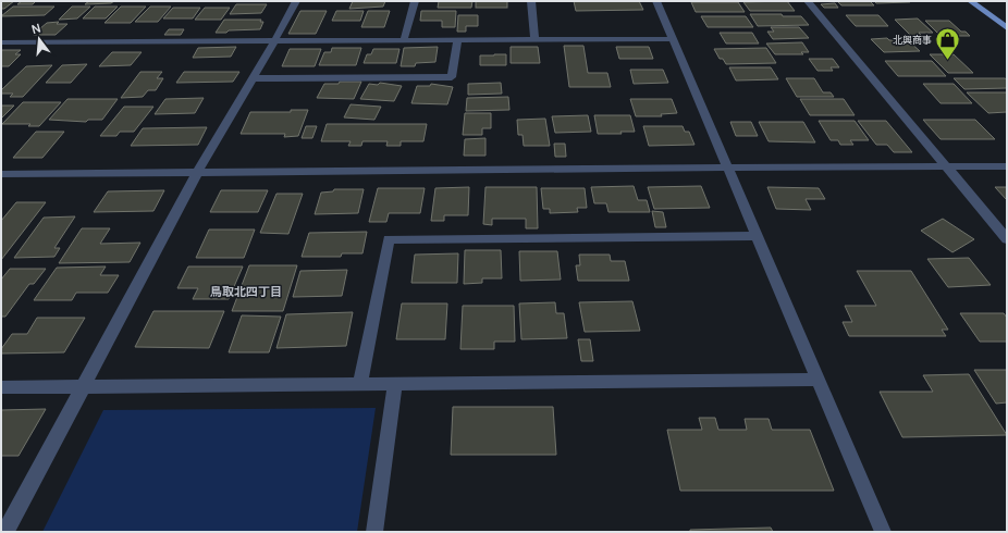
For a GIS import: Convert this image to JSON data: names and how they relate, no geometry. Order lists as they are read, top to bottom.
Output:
{
  "districts": ["鳥取北四丁目"],
  "places": {
    "shop": ["北興商事"]
  },
  "north": "top"
}
